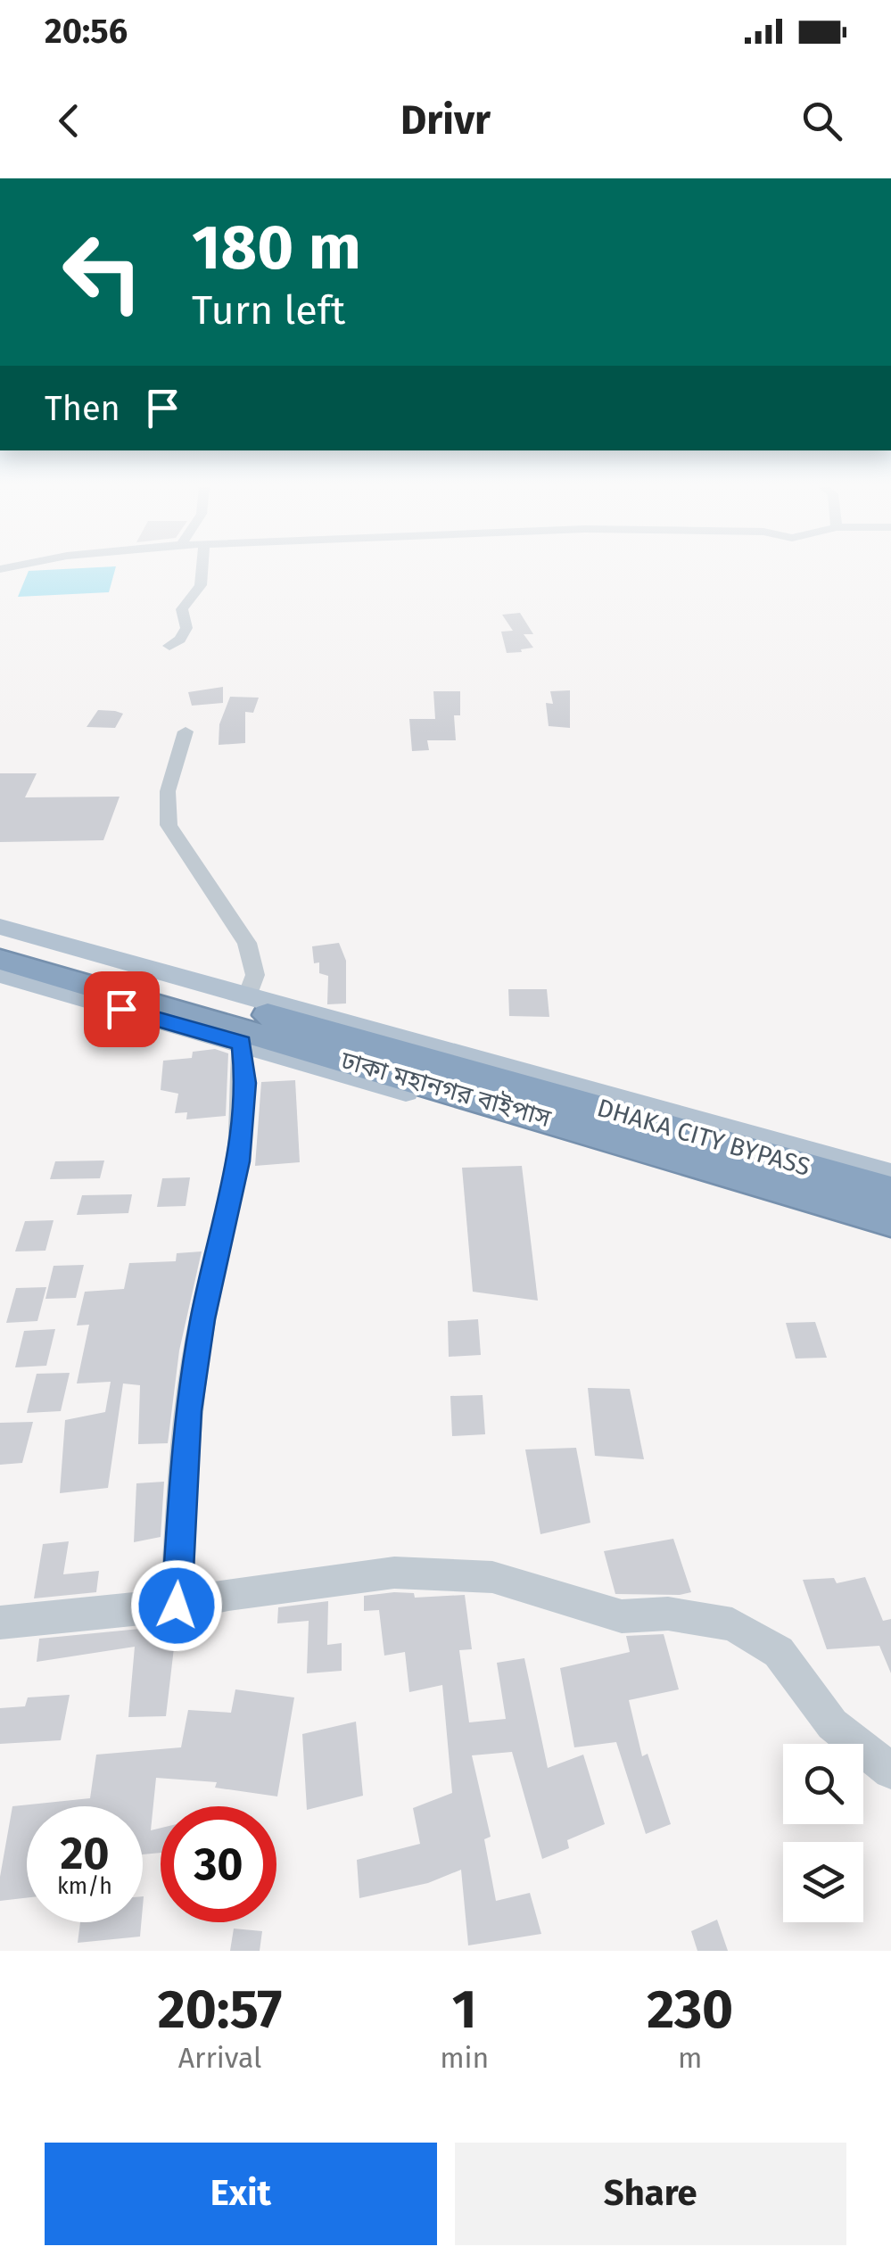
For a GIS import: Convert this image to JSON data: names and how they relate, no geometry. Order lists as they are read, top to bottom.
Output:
{
  "streets": {
    "highway": ["ঢাকা মহানগর বাইপাস", "DHAKA CITY BYPASS"]
  },
  "page": {
    "status": "20:56",
    "header": "Drivr",
    "turn": ["180 m", "Turn left"],
    "then": "Then",
    "speed": "20 km/h",
    "limit": "30",
    "eta": [
      "20:57",
      "Arrival",
      "1",
      "min",
      "230",
      "m"
    ],
    "buttons": ["Exit", "Share"]
  }
}
